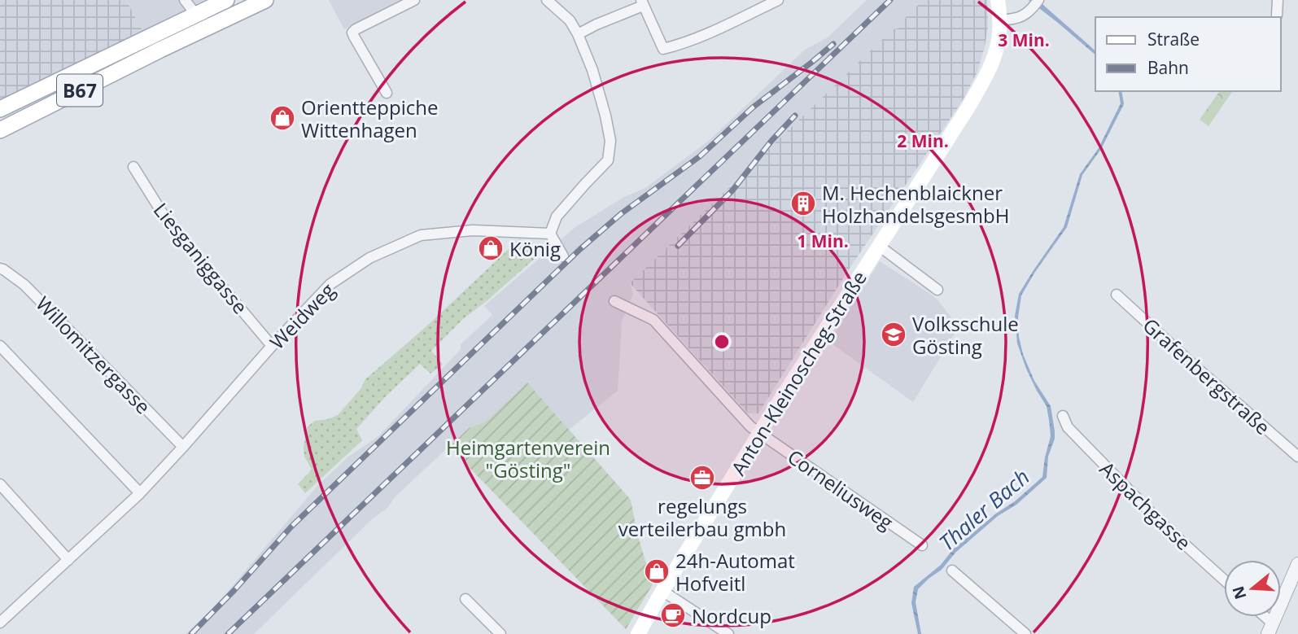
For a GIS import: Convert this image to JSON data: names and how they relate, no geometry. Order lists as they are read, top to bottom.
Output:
{
  "streets": {
    "main road": ["B67", "Anton-Kleinoscheg-Straße"],
    "street": [
      "Liesganiggasse",
      "Weidweg",
      "Willomitzergasse",
      "Grafenbergstraße",
      "Corneliusweg",
      "Aspachgasse"
    ]
  },
  "crossings": [
    ["Liesganiggasse", "Weidweg"],
    ["Weidweg", "Willomitzergasse"],
    ["Anton-Kleinoscheg-Straße", "Corneliusweg"]
  ],
  "water": ["Thaler Bach"],
  "parks": ["Heimgartenverein \"Gösting\""],
  "places": {
    "shop": ["Orientteppiche Wittenhagen", "König", "24h-Automat Hofveitl"],
    "building": ["M. Hechenblaickner HolzhandelsgesmbH"],
    "school or university": ["Volksschule Gösting"],
    "office": ["regelungs verteilerbau gmbh"],
    "cafe": ["Nordcup"]
  },
  "legend": ["Straße", "Bahn"],
  "north": "left",
  "rings": ["3 Min.", "2 Min.", "1 Min."]
}
